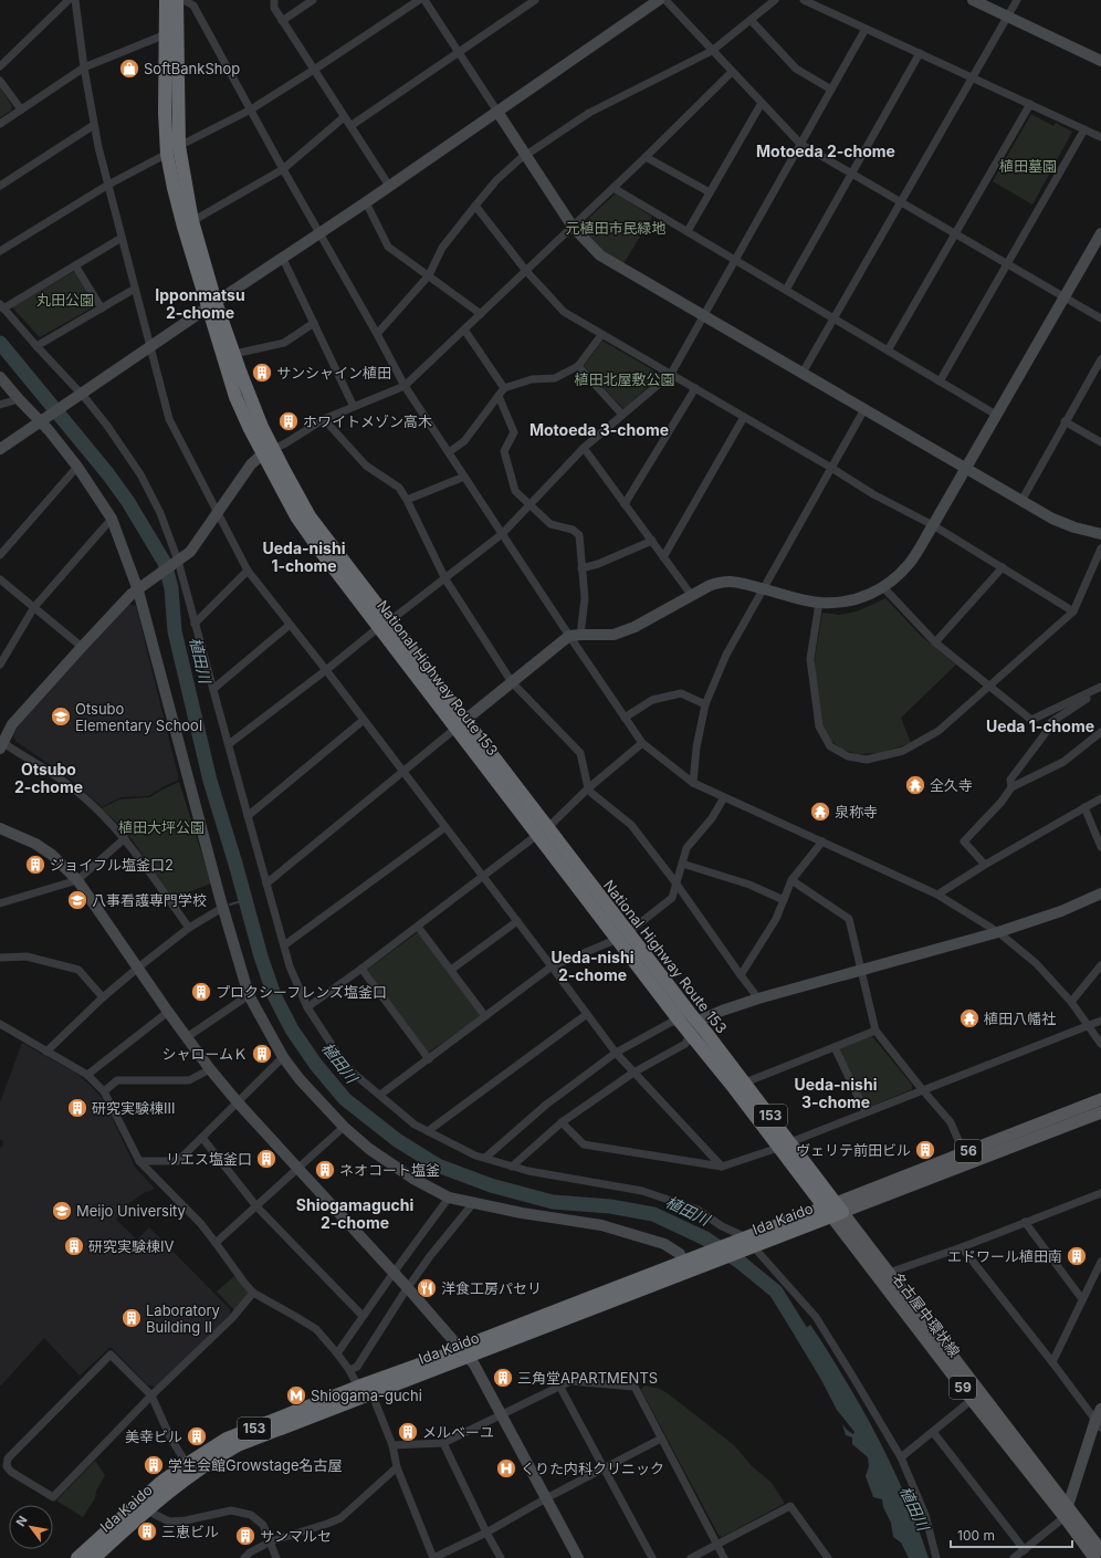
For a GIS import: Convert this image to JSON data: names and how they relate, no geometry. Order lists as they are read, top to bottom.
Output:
{
  "streets": {
    "highway": ["National Highway Route 153", "153", "Ida Kaido"],
    "main road": ["56", "名古屋中環状線", "59"]
  },
  "crossings": [
    ["National Highway Route 153", "56"],
    ["National Highway Route 153", "Ida Kaido"],
    ["National Highway Route 153", "名古屋中環状線"],
    ["56", "Ida Kaido"],
    ["56", "名古屋中環状線"],
    ["Ida Kaido", "名古屋中環状線"]
  ],
  "districts": [
    "Motoeda 2-chome",
    "Ipponmatsu 2-chome",
    "Motoeda 3-chome",
    "Ueda-nishi 1-chome",
    "Ueda 1-chome",
    "Otsubo 2-chome",
    "Ueda-nishi 2-chome",
    "Ueda-nishi 3-chome",
    "Shiogamaguchi 2-chome"
  ],
  "water": ["植田川"],
  "parks": [
    "植田墓園",
    "元植田市民緑地",
    "丸田公園",
    "植田北屋敷公園",
    "植田大坪公園"
  ],
  "places": {
    "shop": ["SoftBankShop"],
    "building": [
      "サンシャイン植田",
      "ホワイトメゾン高木",
      "ジョイフル塩釜口2",
      "プロクシーフレンズ塩釜口",
      "シャロームＫ",
      "研究実験棟Ⅲ",
      "ヴェリテ前田ビル",
      "リエス塩釜口",
      "ネオコート塩釜",
      "研究実験棟Ⅳ",
      "エドワール植田南",
      "Laboratory Building II",
      "三角堂APARTMENTS",
      "メルベーユ",
      "美幸ビル",
      "学生会館Growstage名古屋",
      "三恵ビル",
      "サンマルセ"
    ],
    "school or university": ["Otsubo Elementary School", "八事看護専門学校", "Meijo University"],
    "temple": ["全久寺", "泉称寺", "植田八幡社"],
    "restaurant": ["洋食工房パセリ"],
    "metro station": ["Shiogama-guchi"],
    "hospital": ["くりた内科クリニック"]
  },
  "scale_bar": "100 m",
  "north": "top left"
}
